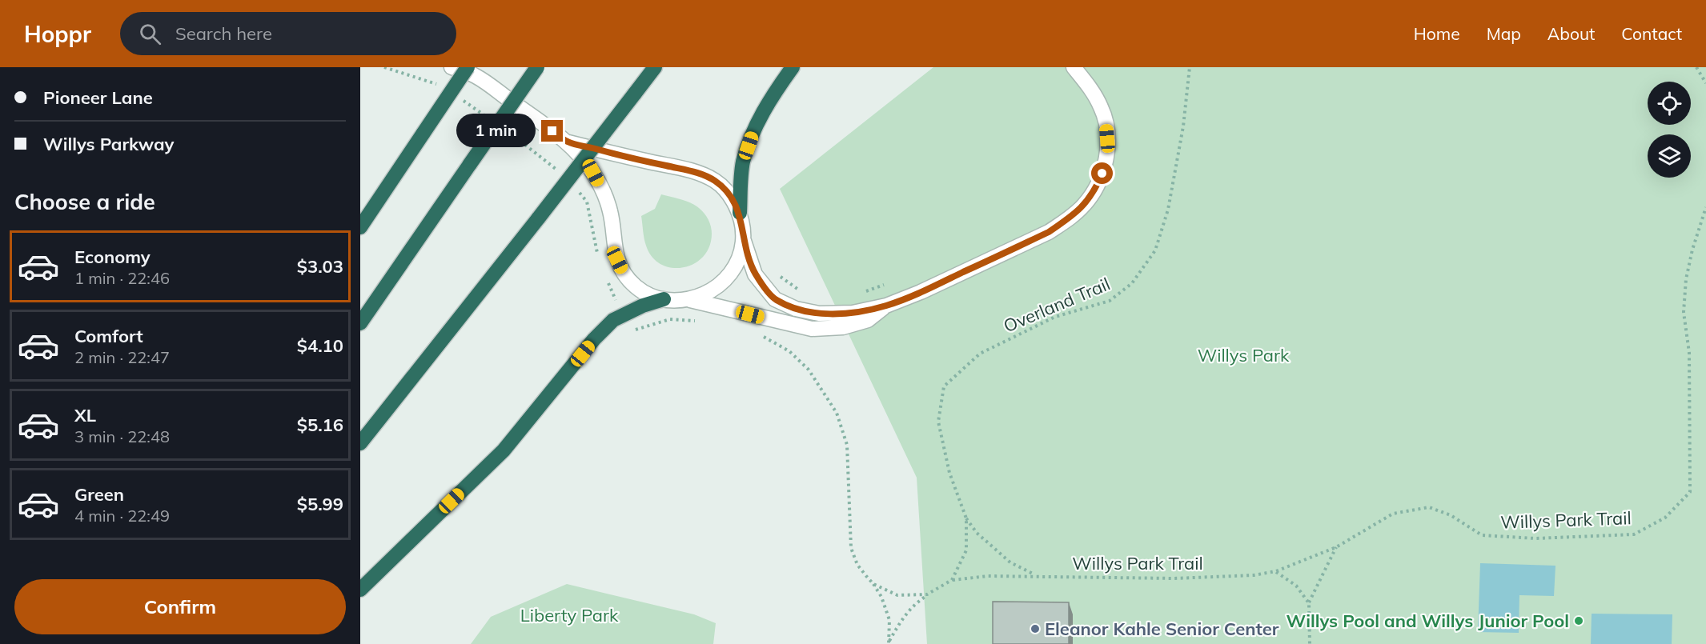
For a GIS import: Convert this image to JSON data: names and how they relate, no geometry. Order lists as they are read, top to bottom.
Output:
{
  "streets": {
    "path": ["Overland Trail", "Willys Park Trail"]
  },
  "crossings": [
    ["Overland Trail", "Willys Park Trail"]
  ],
  "parks": ["Willys Park", "Liberty Park"],
  "places": ["Willys Pool and Willys Junior Pool", "Eleanor Kahle Senior Center"],
  "page": {
    "header": "Hoppr",
    "search": "Search here",
    "nav": [
      "Home",
      "Map",
      "About",
      "Contact"
    ],
    "banner": ["Pioneer Lane", "Willys Parkway"],
    "bubble": "1 min",
    "heading": "Choose a ride",
    "list": [
      {
        "name": "Economy",
        "note": "1 min · 22:46",
        "value": "$3.03"
      },
      {
        "name": "Comfort",
        "note": "2 min · 22:47",
        "value": "$4.10"
      },
      {
        "name": "XL",
        "note": "3 min · 22:48",
        "value": "$5.16"
      },
      {
        "name": "Green",
        "note": "4 min · 22:49",
        "value": "$5.99"
      }
    ],
    "buttons": "Confirm"
  }
}
